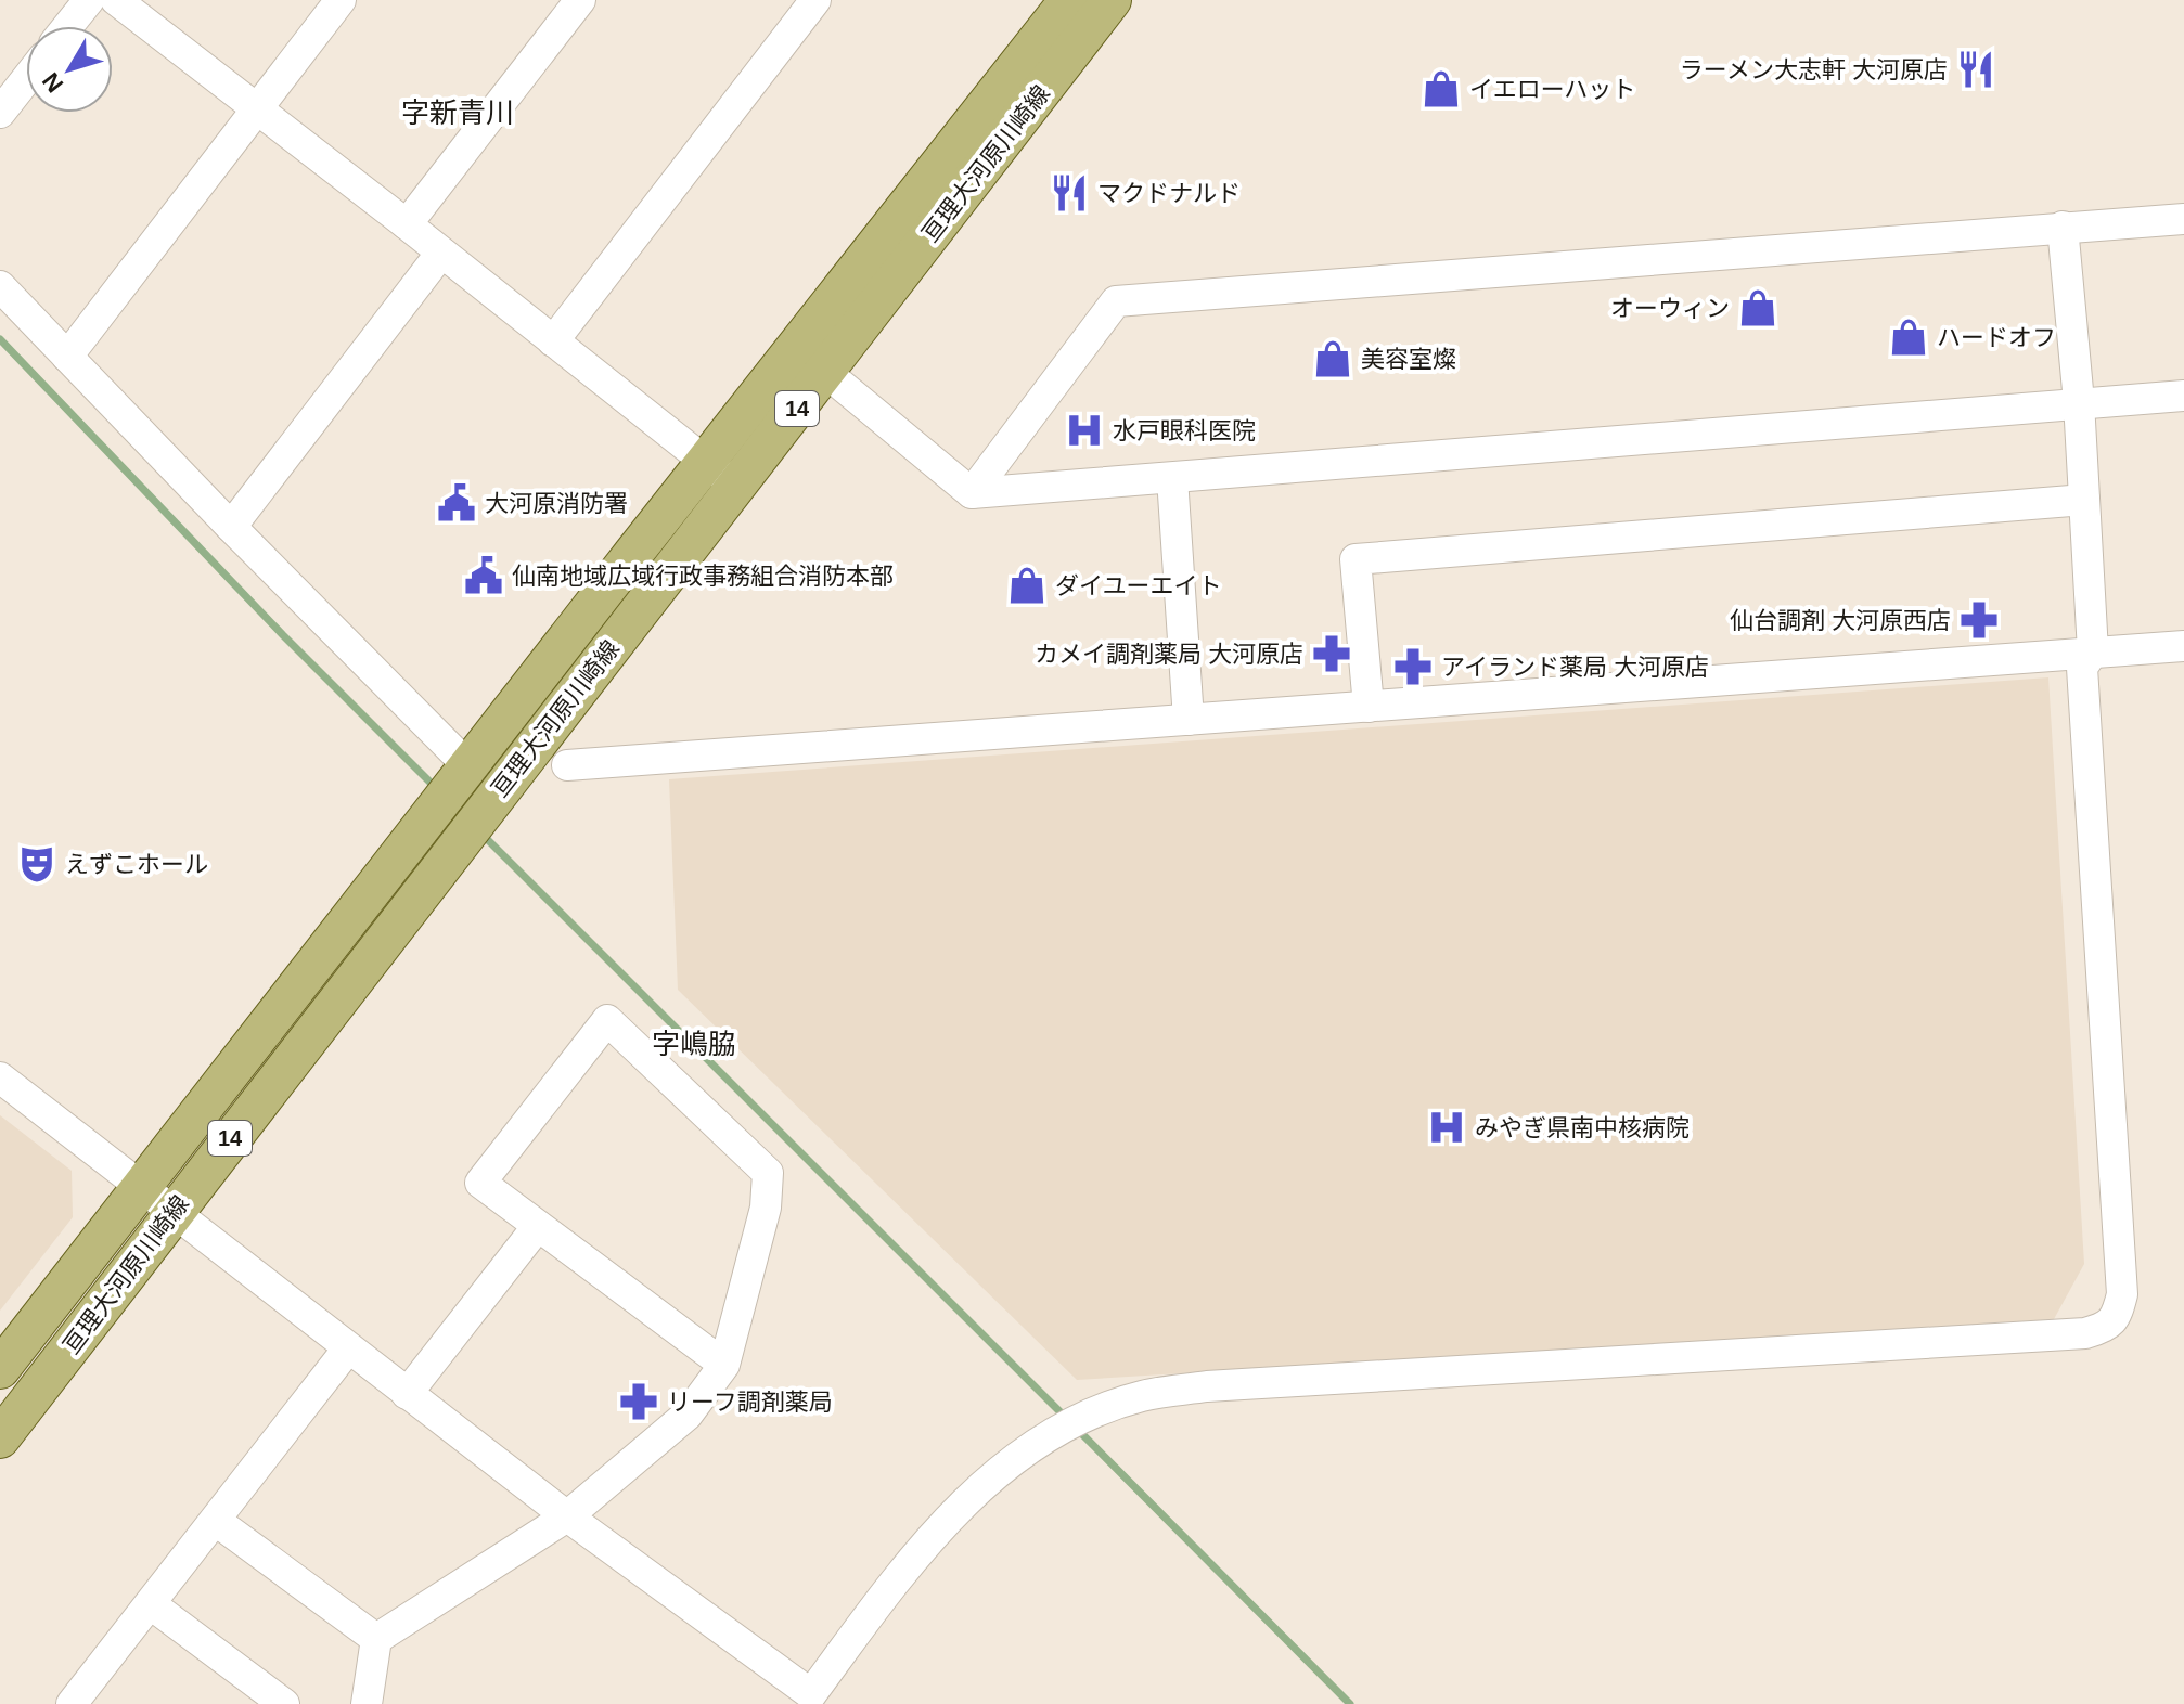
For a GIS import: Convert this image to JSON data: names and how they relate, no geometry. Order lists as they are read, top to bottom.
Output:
{
  "streets": {
    "main road": ["亘理大河原川崎線", "14"]
  },
  "districts": ["字新青川", "字嶋脇"],
  "places": {
    "restaurant": ["ラーメン大志軒 大河原店", "マクドナルド"],
    "shop": [
      "イエローハット",
      "オーウィン",
      "ハードオフ",
      "美容室燦",
      "ダイユーエイト"
    ],
    "hospital": ["水戸眼科医院", "みやぎ県南中核病院"],
    "public building": ["大河原消防署", "仙南地域広域行政事務組合消防本部"],
    "pharmacy": [
      "仙台調剤 大河原西店",
      "カメイ調剤薬局 大河原店",
      "アイランド薬局 大河原店",
      "リーフ調剤薬局"
    ],
    "theatre": ["えずこホール"]
  },
  "north": "bottom left"
}
